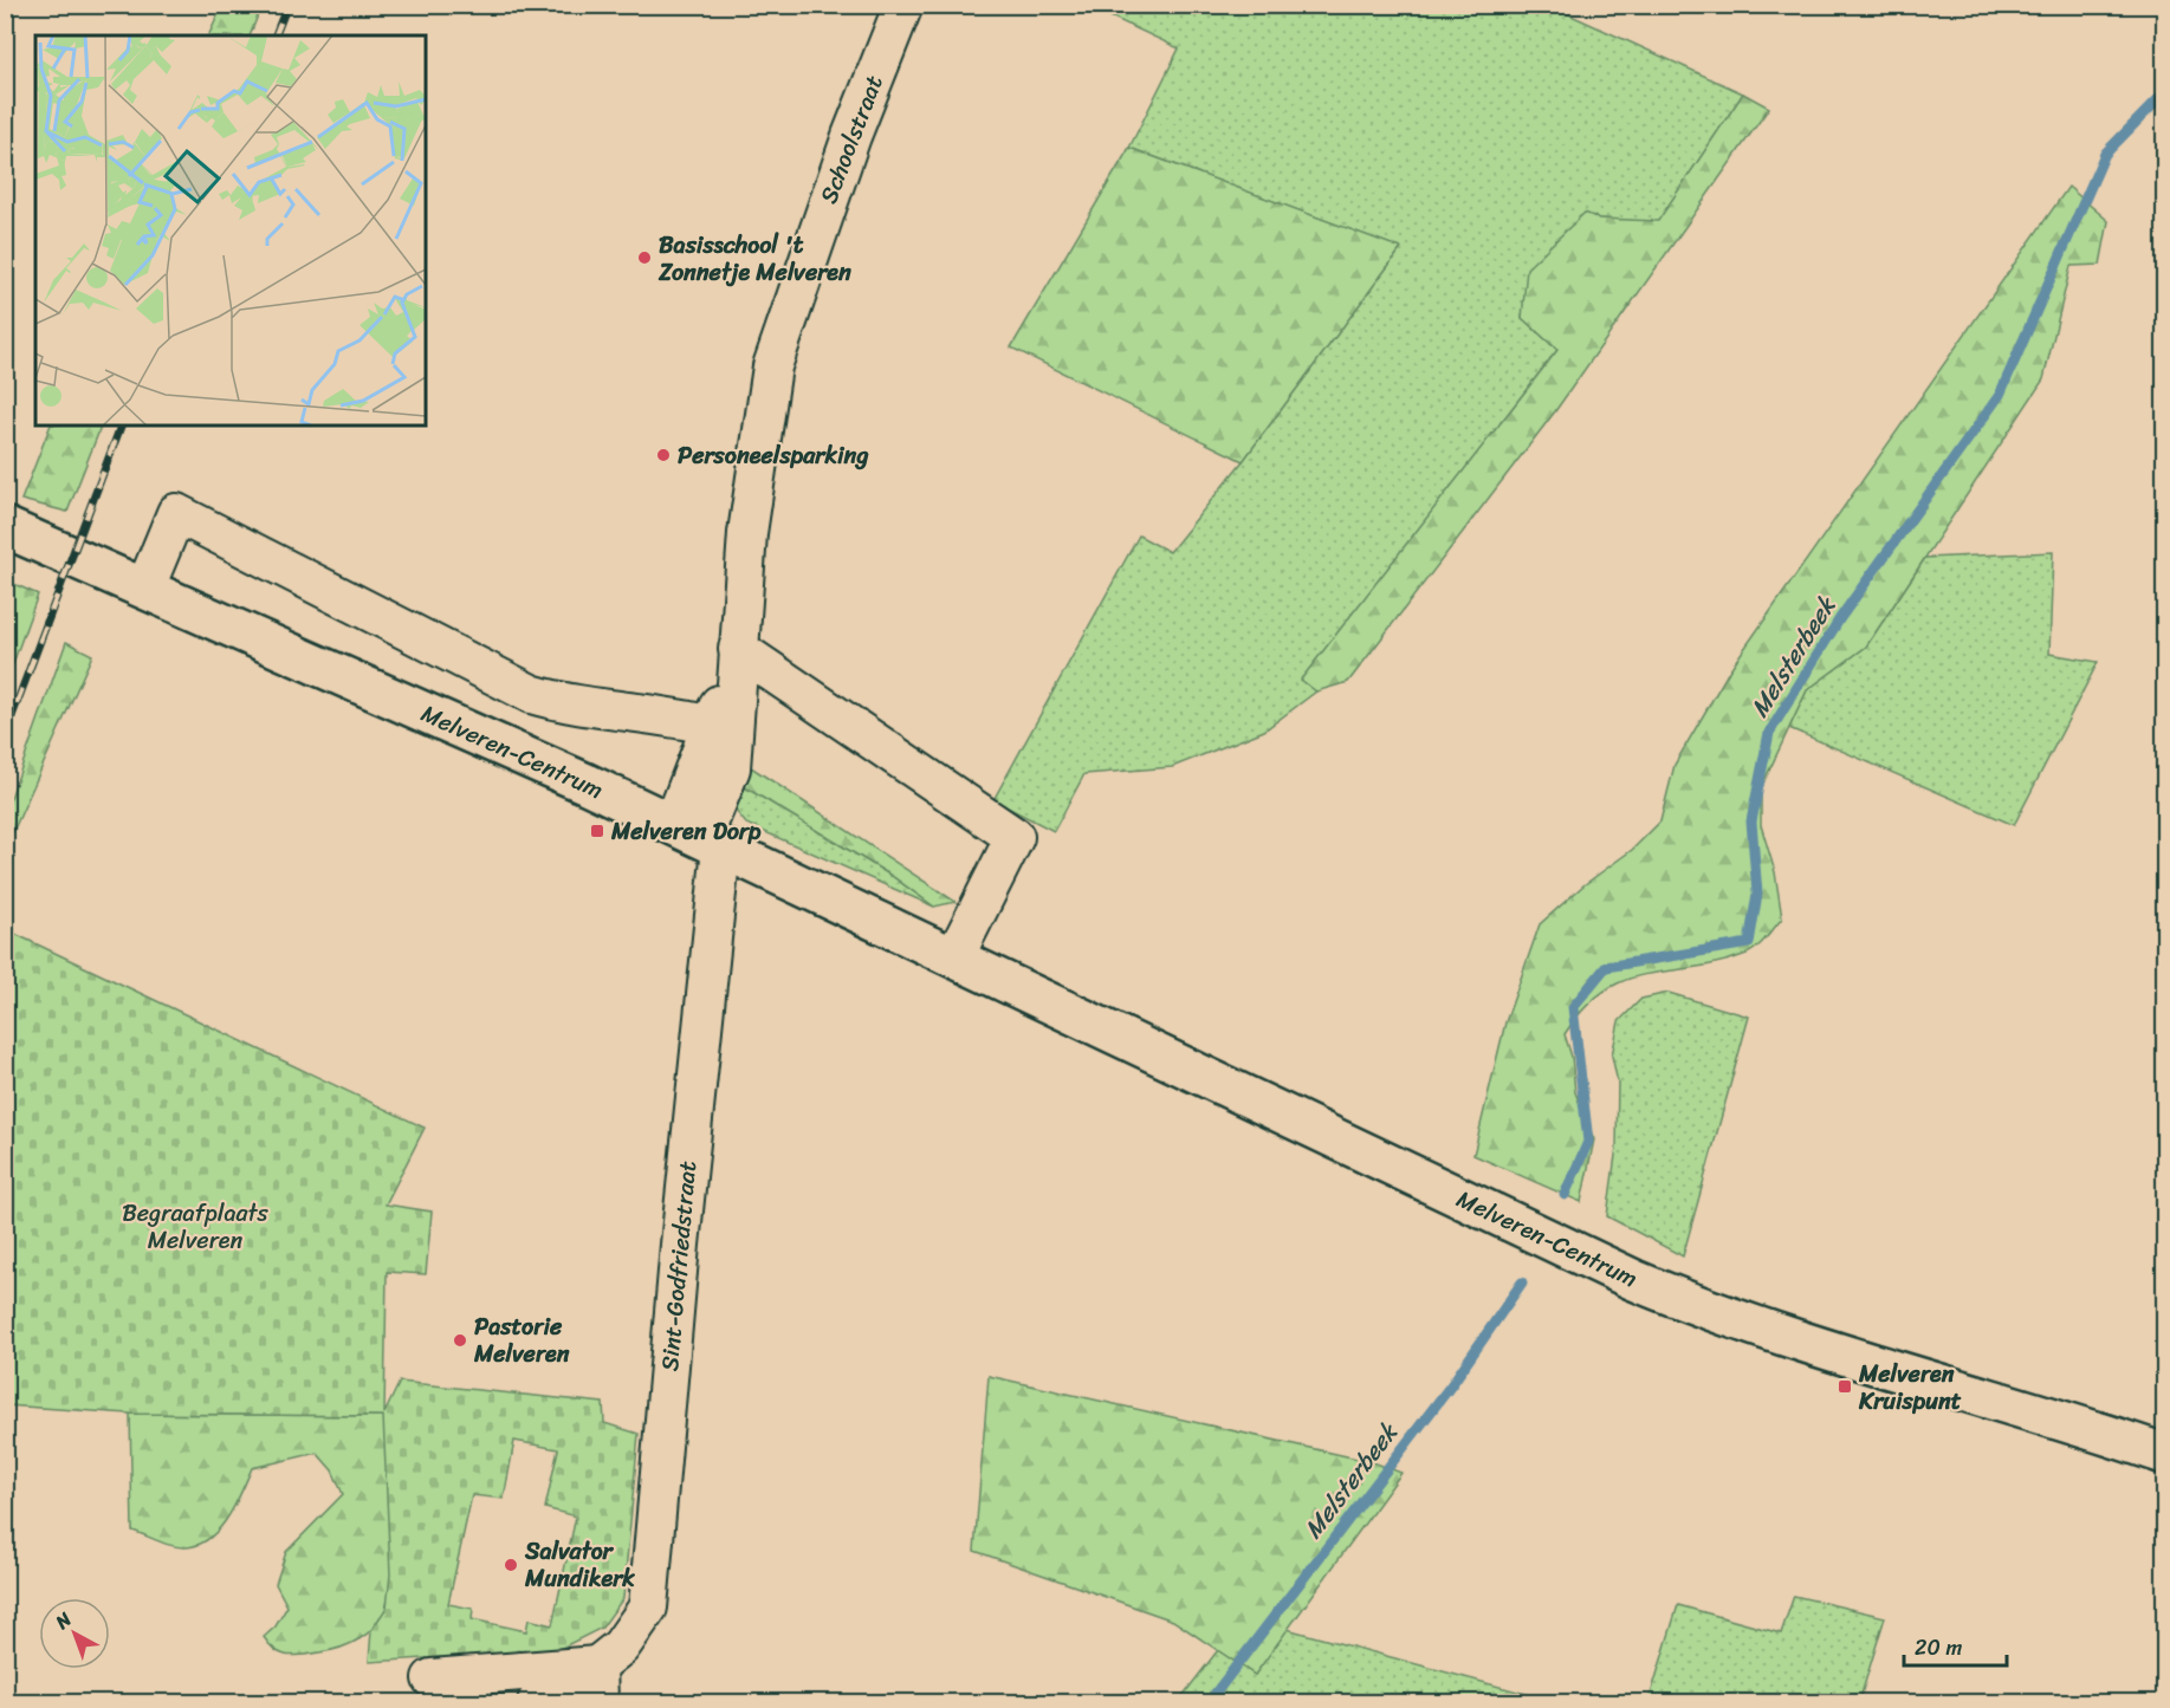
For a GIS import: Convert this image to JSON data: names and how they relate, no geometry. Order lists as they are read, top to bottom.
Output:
{
  "streets": {
    "main road": ["Melveren-Centrum"],
    "street": ["Schoolstraat", "Sint-Godfriedstraat"]
  },
  "crossings": [
    ["Schoolstraat", "Melveren-Centrum"],
    ["Schoolstraat", "Sint-Godfriedstraat"],
    ["Melveren-Centrum", "Sint-Godfriedstraat"]
  ],
  "water": ["Melsterbeek"],
  "parks": ["Begraafplaats Melveren"],
  "places": {
    "other": [
      "Basisschool 't Zonnetje Melveren",
      "Personeelsparking",
      "Pastorie Melveren",
      "Salvator Mundikerk"
    ],
    "transit": ["Melveren Dorp", "Melveren Kruispunt"]
  },
  "scale_bar": "20 m",
  "north": "top left"
}
